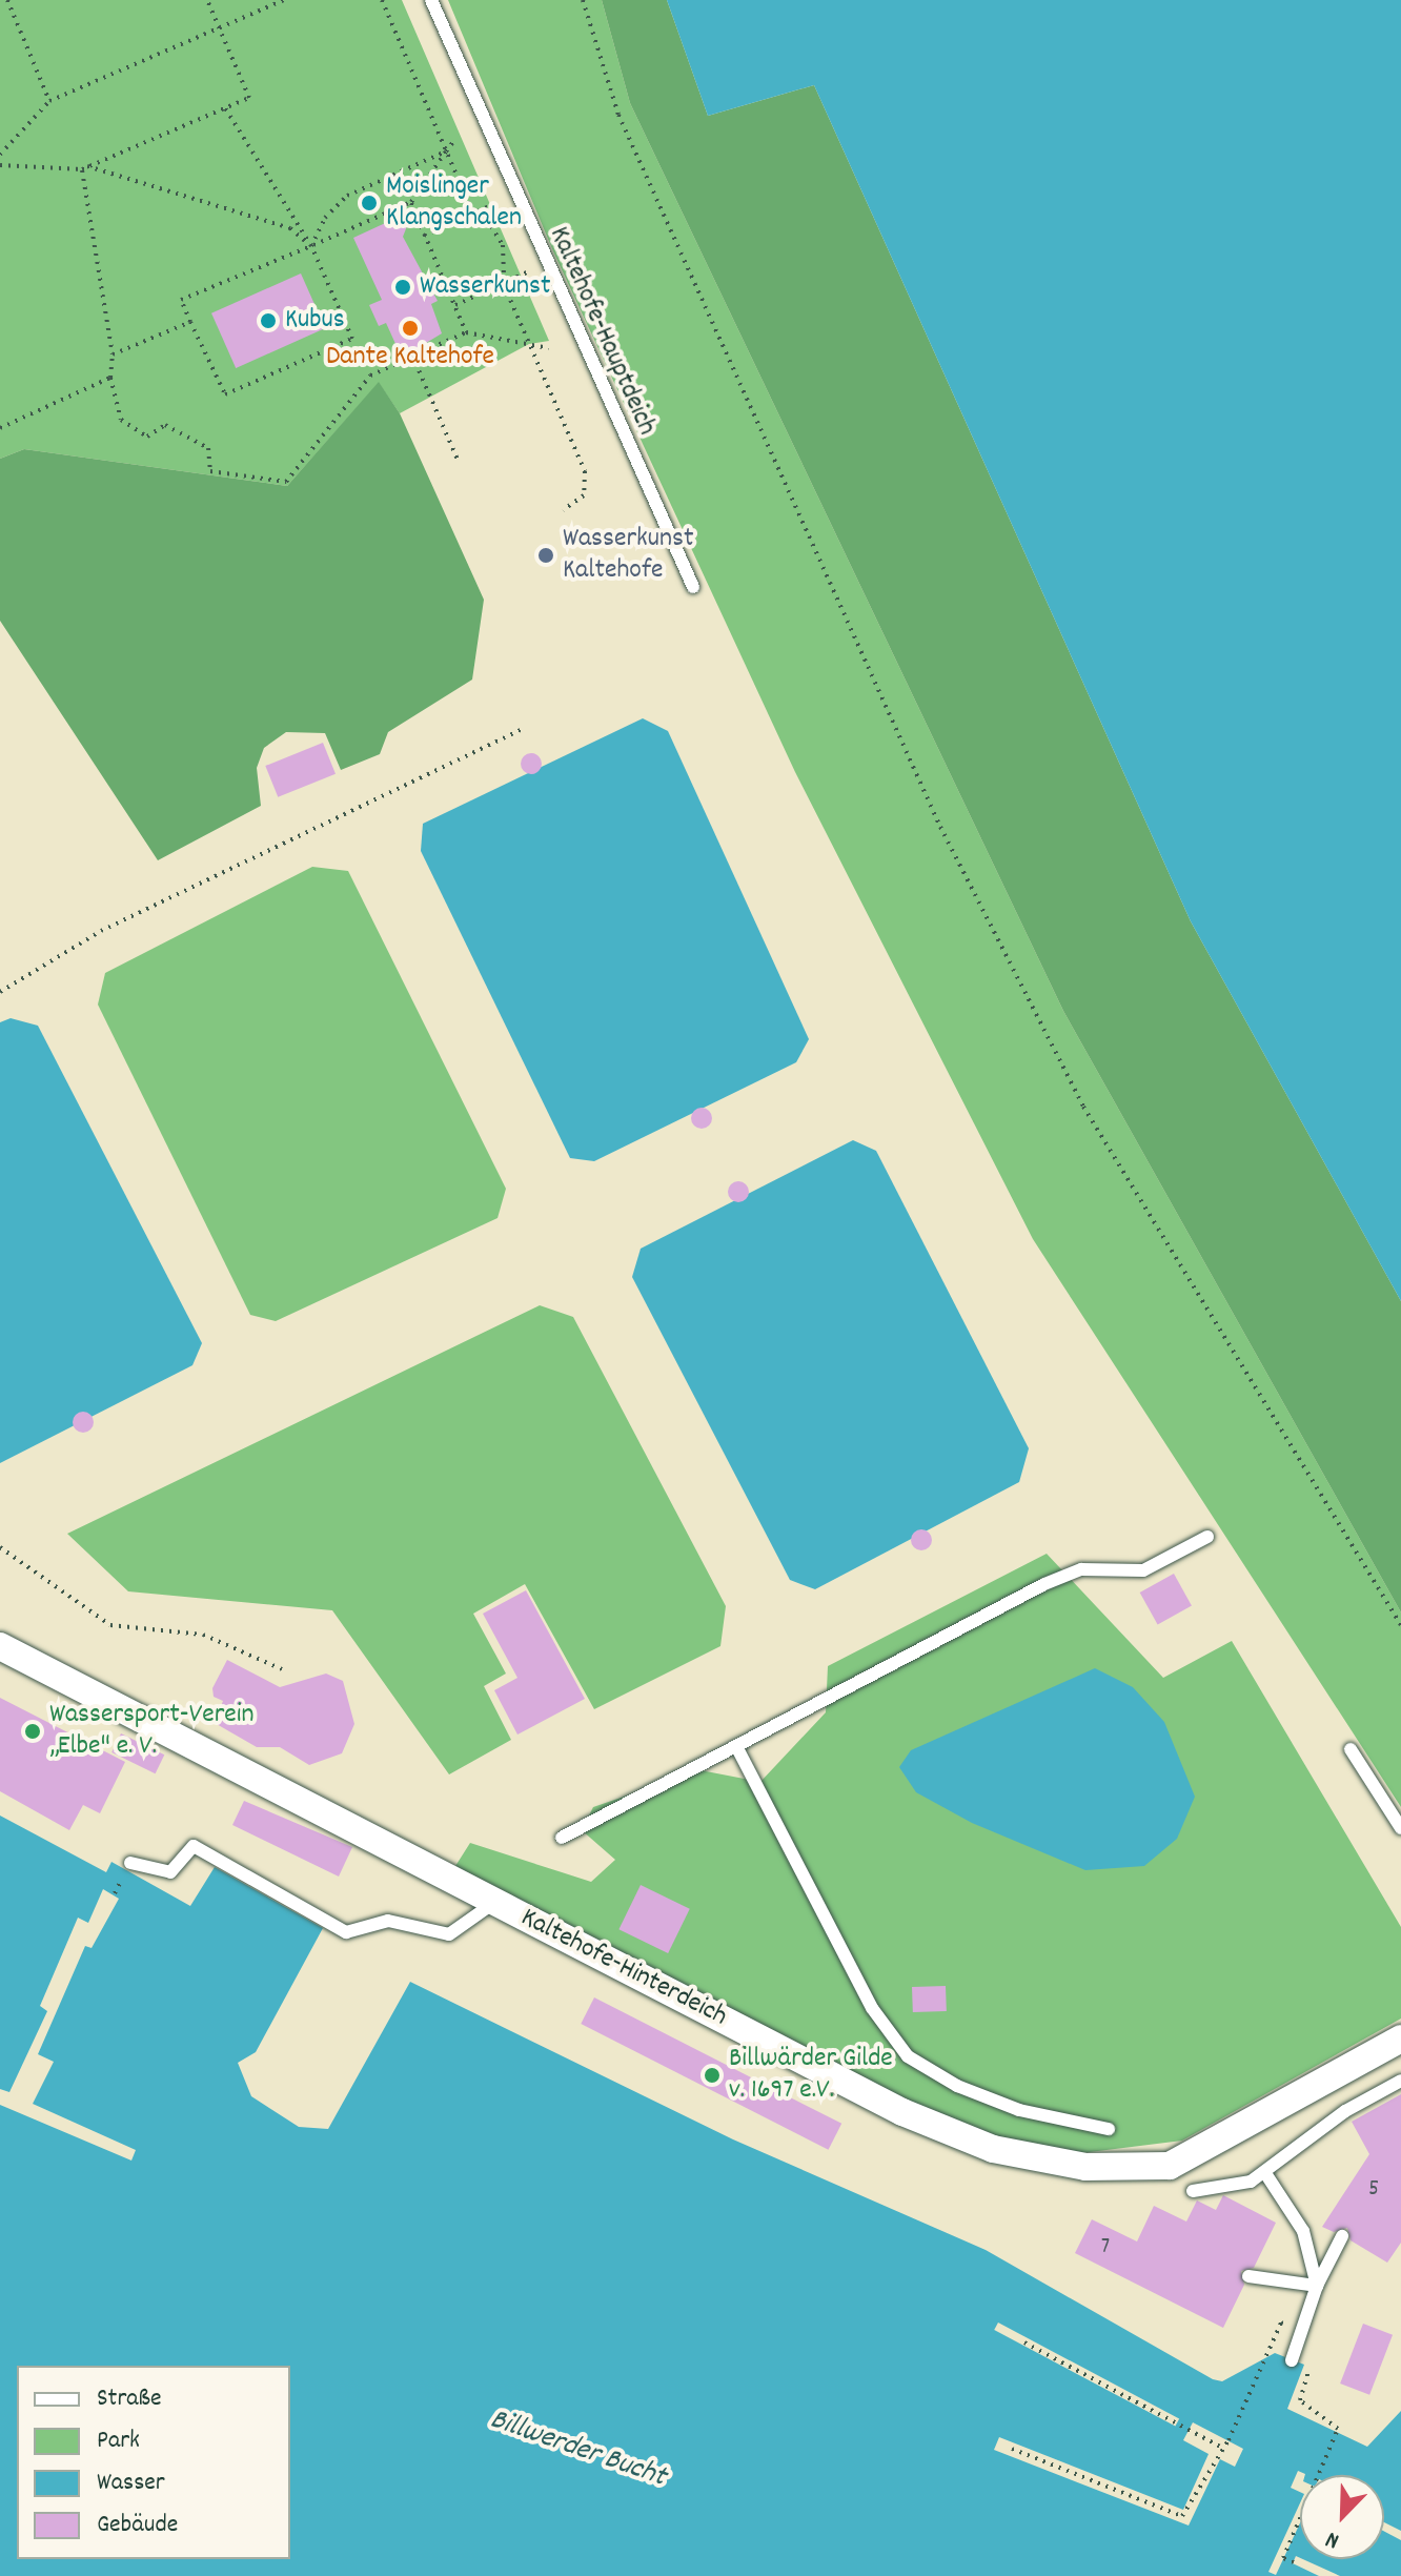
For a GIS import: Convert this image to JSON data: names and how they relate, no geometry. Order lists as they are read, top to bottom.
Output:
{
  "streets": {
    "street": ["Kaltehofe-Hinterdeich"],
    "lane": ["Kaltehofe-Hauptdeich"]
  },
  "water": ["Billwerder Bucht"],
  "places": [
    "Moislinger Klangschalen",
    "Wasserkunst",
    "Kubus",
    "Dante Kaltehofe",
    "Wasserkunst Kaltehofe",
    "Wassersport-Verein „Elbe\" e. V.",
    "Billwärder Gilde v. 1697 e.V."
  ],
  "house_numbers": ["5", "7"],
  "legend": [
    "Straße",
    "Park",
    "Wasser",
    "Gebäude"
  ],
  "north": "bottom left"
}
